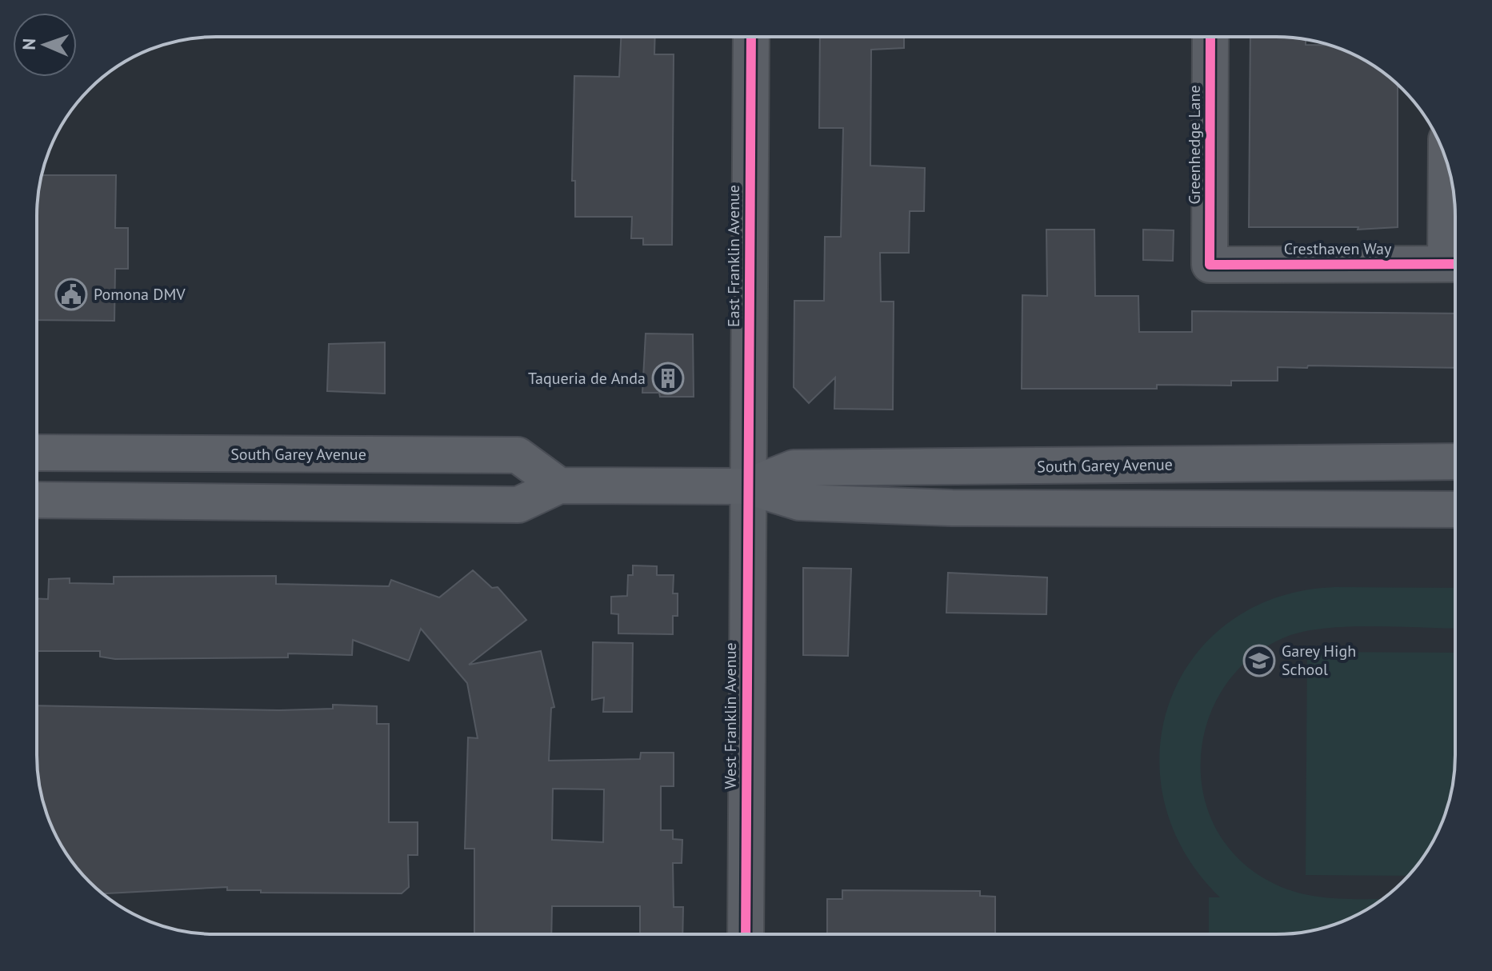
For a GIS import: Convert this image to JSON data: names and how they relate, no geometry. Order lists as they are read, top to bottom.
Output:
{
  "streets": {
    "main road": ["South Garey Avenue"],
    "street": [
      "Greenhedge Lane",
      "Cresthaven Way",
      "East Franklin Avenue",
      "West Franklin Avenue"
    ]
  },
  "crossings": [
    ["Greenhedge Lane", "Cresthaven Way"],
    ["East Franklin Avenue", "South Garey Avenue"],
    ["East Franklin Avenue", "West Franklin Avenue"],
    ["South Garey Avenue", "West Franklin Avenue"]
  ],
  "places": {
    "public building": ["Pomona DMV"],
    "building": ["Taqueria de Anda"],
    "school or university": ["Garey High School"]
  },
  "north": "left"
}
